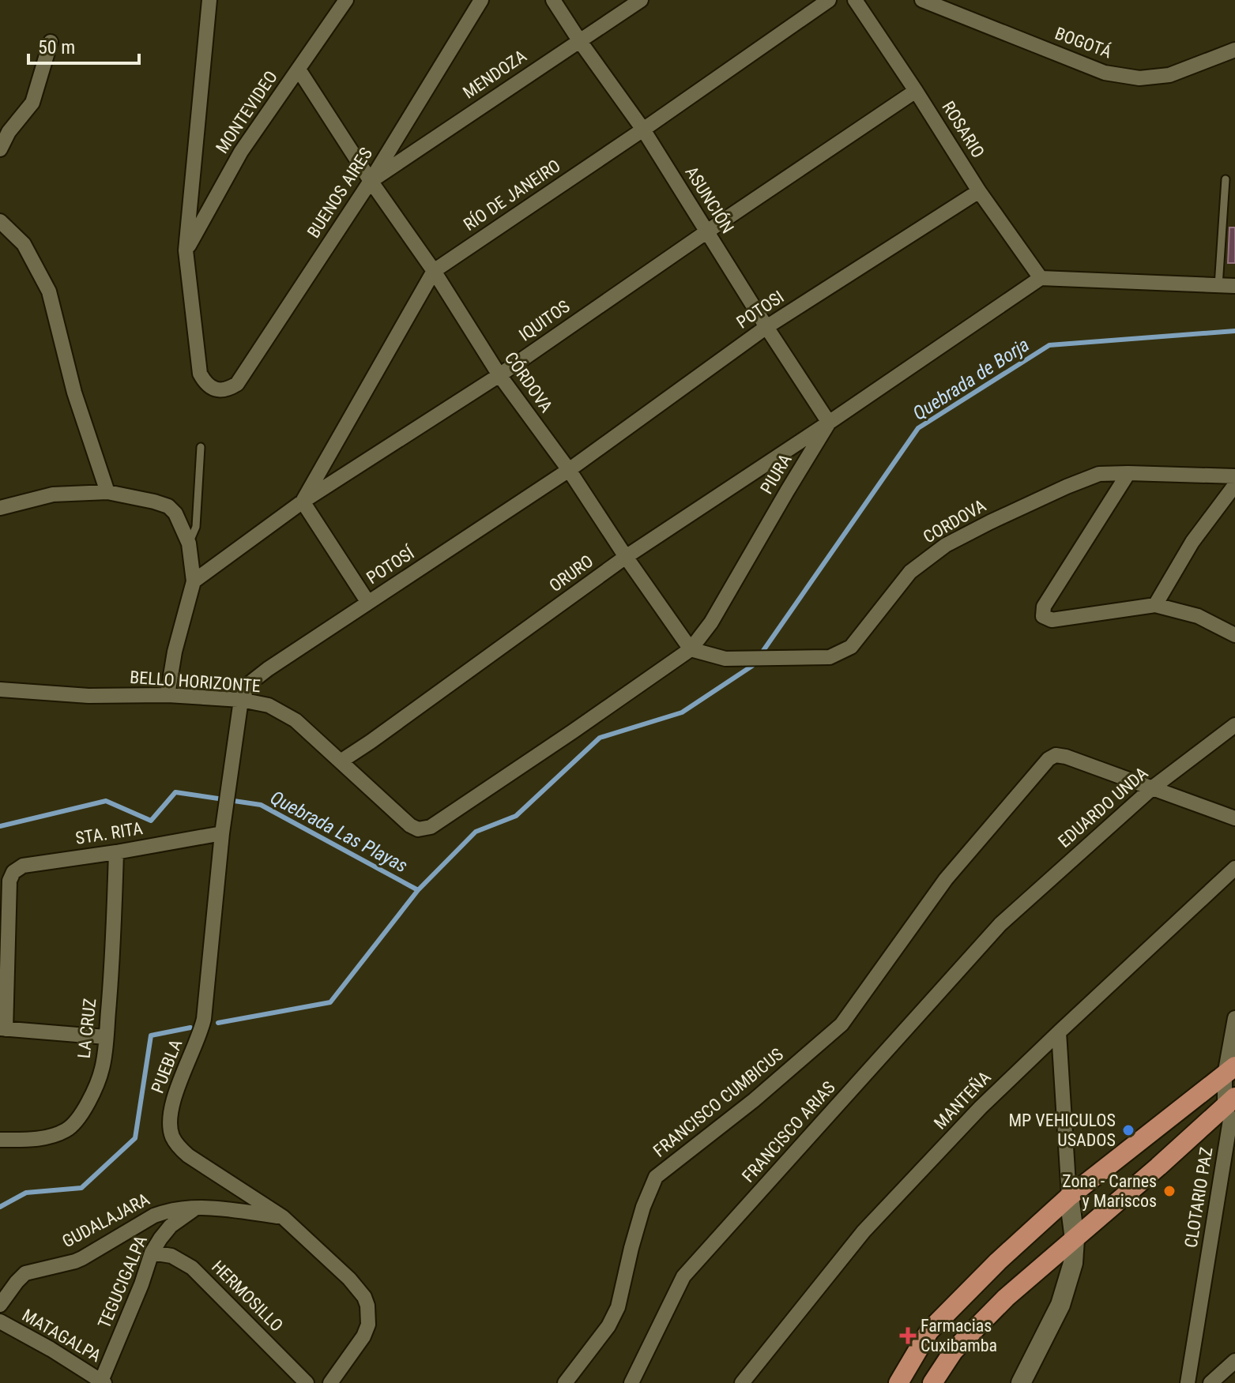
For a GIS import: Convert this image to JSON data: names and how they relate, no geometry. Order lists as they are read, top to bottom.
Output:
{
  "streets": {
    "street": [
      "BOGOTÁ",
      "MENDOZA",
      "MONTEVIDEO",
      "ROSARIO",
      "BUENOS AIRES",
      "RÍO DE JANEIRO",
      "ASUNCIÓN",
      "POTOSI",
      "IQUITOS",
      "CÓRDOVA",
      "PIURA",
      "CORDOVA",
      "POTOSÍ",
      "ORURO",
      "BELLO HORIZONTE",
      "EDUARDO UNDA",
      "STA. RITA",
      "LA CRUZ",
      "PUEBLA",
      "MANTEÑA",
      "FRANCISCO CUMBICUS",
      "FRANCISCO ARIAS",
      "CLOTARIO PAZ",
      "GUDALAJARA",
      "TEGUCIGALPA",
      "HERMOSILLO",
      "MATAGALPA"
    ]
  },
  "crossings": [
    ["MENDOZA", "BUENOS AIRES"],
    ["MENDOZA", "ASUNCIÓN"],
    ["MENDOZA", "CÓRDOVA"],
    ["MONTEVIDEO", "BUENOS AIRES"],
    ["MONTEVIDEO", "CÓRDOVA"],
    ["ROSARIO", "POTOSI"],
    ["ROSARIO", "IQUITOS"],
    ["ROSARIO", "PIURA"],
    ["BUENOS AIRES", "CÓRDOVA"],
    ["RÍO DE JANEIRO", "ASUNCIÓN"],
    ["RÍO DE JANEIRO", "IQUITOS"],
    ["RÍO DE JANEIRO", "CÓRDOVA"],
    ["ASUNCIÓN", "POTOSI"],
    ["ASUNCIÓN", "IQUITOS"],
    ["ASUNCIÓN", "PIURA"],
    ["ASUNCIÓN", "ORURO"],
    ["POTOSI", "CÓRDOVA"],
    ["POTOSI", "POTOSÍ"],
    ["IQUITOS", "CÓRDOVA"],
    ["CÓRDOVA", "PIURA"],
    ["CÓRDOVA", "CORDOVA"],
    ["CÓRDOVA", "POTOSÍ"],
    ["CÓRDOVA", "ORURO"],
    ["PIURA", "CORDOVA"],
    ["PIURA", "ORURO"],
    ["PIURA", "BELLO HORIZONTE"],
    ["POTOSÍ", "BELLO HORIZONTE"],
    ["POTOSÍ", "PUEBLA"],
    ["ORURO", "BELLO HORIZONTE"],
    ["BELLO HORIZONTE", "PUEBLA"],
    ["EDUARDO UNDA", "FRANCISCO CUMBICUS"],
    ["EDUARDO UNDA", "FRANCISCO ARIAS"],
    ["STA. RITA", "LA CRUZ"],
    ["STA. RITA", "PUEBLA"],
    ["PUEBLA", "GUDALAJARA"],
    ["GUDALAJARA", "TEGUCIGALPA"],
    ["TEGUCIGALPA", "HERMOSILLO"],
    ["TEGUCIGALPA", "MATAGALPA"]
  ],
  "water": ["Quebrada de Borja", "Quebrada Las Playas"],
  "places": {
    "other": ["MP VEHICULOS USADOS", "Zona - Carnes y Mariscos"],
    "health": ["Farmacias Cuxibamba"]
  },
  "scale_bar": "50 m"
}
